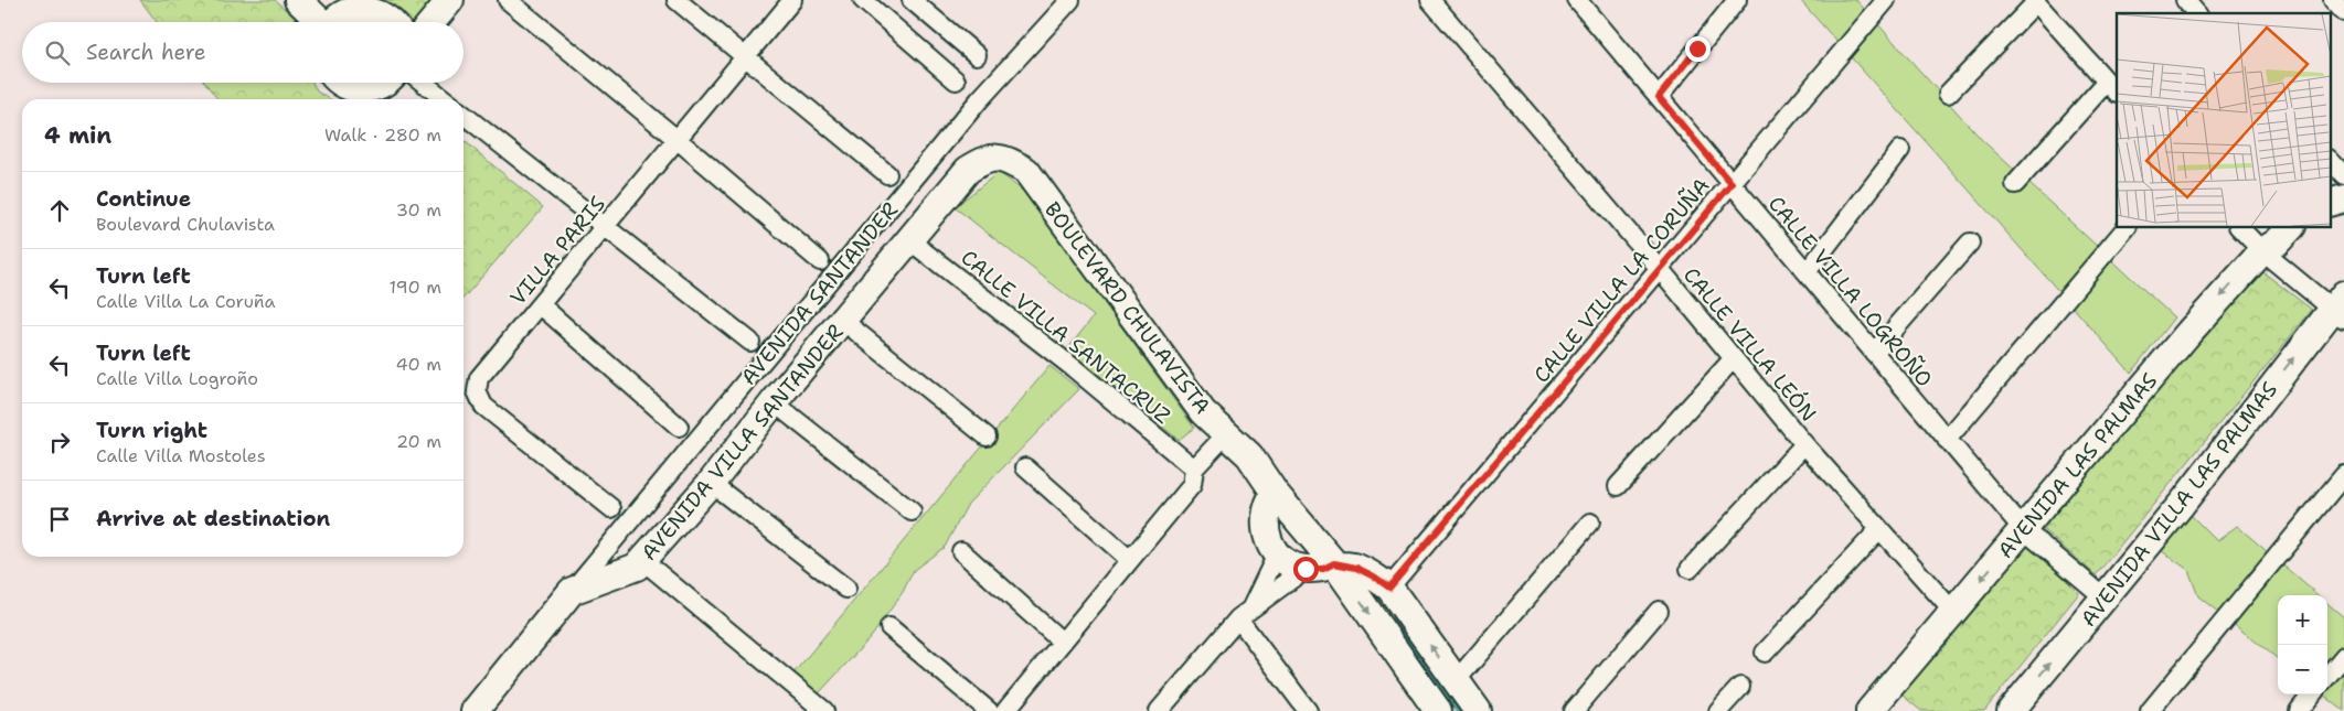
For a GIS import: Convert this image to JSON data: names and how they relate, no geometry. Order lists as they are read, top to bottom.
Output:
{
  "streets": {
    "street": [
      "VILLA PARIS",
      "CALLE VILLA LA CORUÑA",
      "CALLE VILLA LOGROÑO",
      "AVENIDA SANTANDER",
      "BOULEVARD CHULAVISTA",
      "CALLE VILLA SANTACRUZ",
      "CALLE VILLA LEÓN",
      "AVENIDA VILLA SANTANDER",
      "AVENIDA LAS PALMAS",
      "AVENIDA VILLA LAS PALMAS"
    ]
  },
  "crossings": [
    ["CALLE VILLA LA CORUÑA", "CALLE VILLA LOGROÑO"],
    ["CALLE VILLA LA CORUÑA", "CALLE VILLA LEÓN"],
    ["CALLE VILLA LOGROÑO", "AVENIDA LAS PALMAS"],
    ["CALLE VILLA LOGROÑO", "AVENIDA VILLA LAS PALMAS"],
    ["AVENIDA SANTANDER", "AVENIDA VILLA SANTANDER"],
    ["BOULEVARD CHULAVISTA", "AVENIDA VILLA SANTANDER"],
    ["CALLE VILLA SANTACRUZ", "AVENIDA VILLA SANTANDER"],
    ["CALLE VILLA LEÓN", "AVENIDA LAS PALMAS"]
  ],
  "page": {
    "search": "Search here",
    "heading": ["4 min", "Walk · 280 m"],
    "list": [
      ["Continue", "Boulevard Chulavista", "30 m"],
      ["Turn left", "Calle Villa La Coruña", "190 m"],
      ["Turn left", "Calle Villa Logroño", "40 m"],
      ["Turn right", "Calle Villa Mostoles", "20 m"],
      "Arrive at destination"
    ],
    "map_buttons": ["+", "−"]
  }
}
